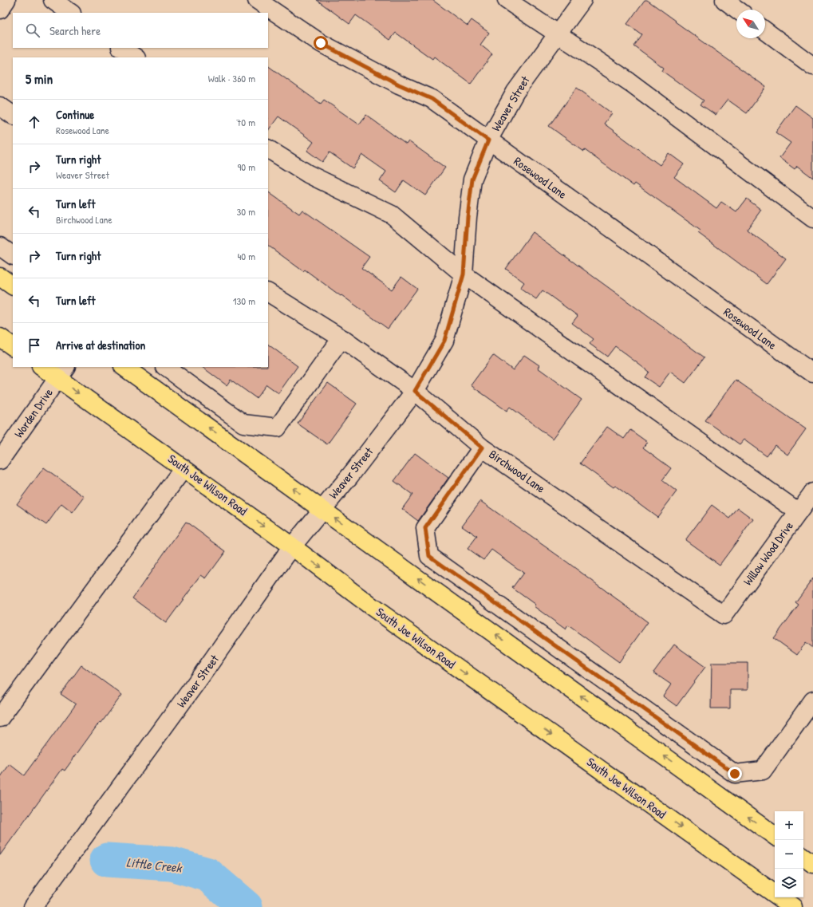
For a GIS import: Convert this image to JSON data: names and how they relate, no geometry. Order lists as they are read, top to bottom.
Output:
{
  "streets": {
    "main road": ["South Joe Wilson Road"],
    "street": [
      "Weaver Street",
      "Rosewood Lane",
      "Worden Drive",
      "Birchwood Lane",
      "Willow Wood Drive"
    ]
  },
  "crossings": [
    ["Weaver Street", "Rosewood Lane"],
    ["Weaver Street", "Birchwood Lane"],
    ["Weaver Street", "South Joe Wilson Road"],
    ["Worden Drive", "South Joe Wilson Road"],
    ["Birchwood Lane", "Willow Wood Drive"]
  ],
  "water": ["Little Creek"],
  "north": "top left",
  "page": {
    "search": "Search here",
    "heading": ["5 min", "Walk · 360 m"],
    "list": [
      ["Continue", "Rosewood Lane", "70 m"],
      ["Turn right", "Weaver Street", "90 m"],
      ["Turn left", "Birchwood Lane", "30 m"],
      ["Turn right", "40 m"],
      ["Turn left", "130 m"],
      "Arrive at destination"
    ],
    "map_buttons": ["+", "−"]
  }
}
